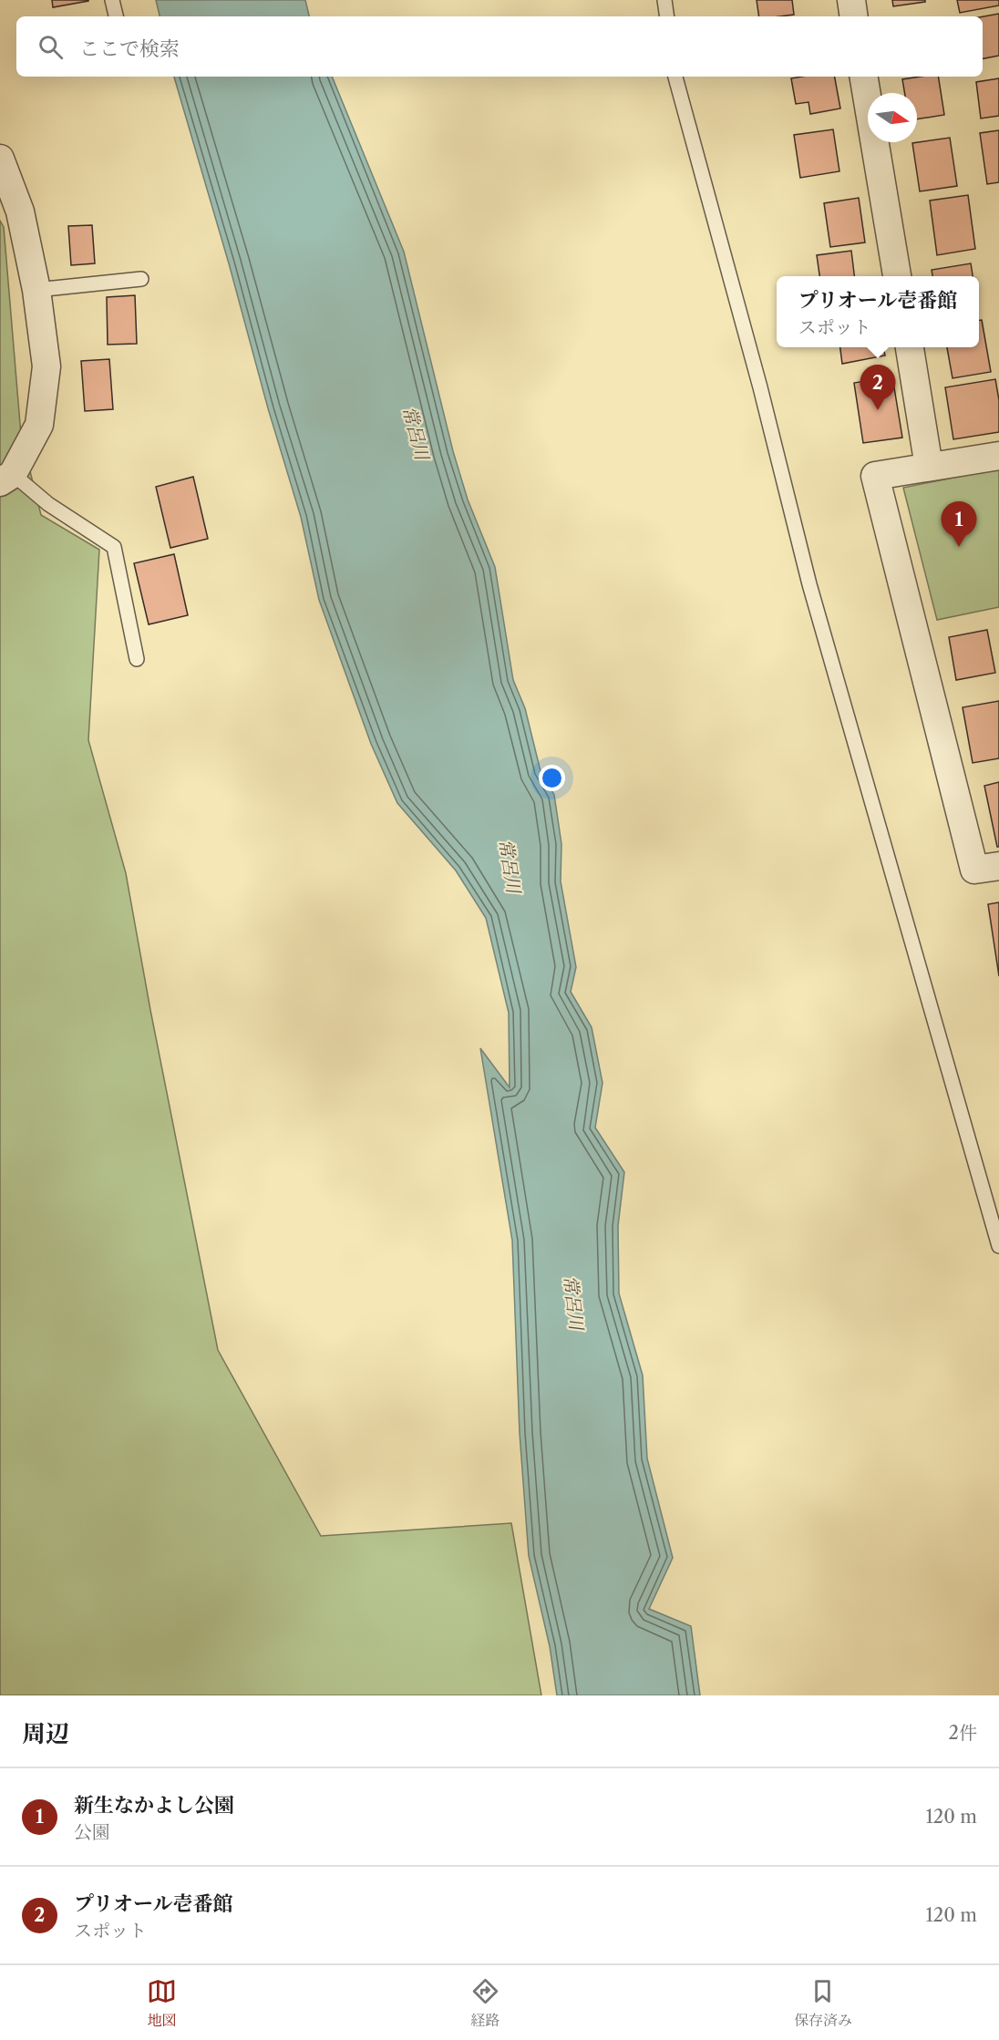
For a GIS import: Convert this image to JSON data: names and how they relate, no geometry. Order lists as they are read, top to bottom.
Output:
{
  "water": ["常呂川"],
  "north": "right",
  "page": {
    "search": "ここで検索",
    "popup": ["プリオール壱番館", "スポット"],
    "pins": ["2", "1"],
    "heading": ["周辺", "2件"],
    "list": [
      {
        "mark": "1",
        "name": "新生なかよし公園",
        "note": "公園",
        "value": "120 m"
      },
      {
        "mark": "2",
        "name": "プリオール壱番館",
        "note": "スポット",
        "value": "120 m"
      }
    ],
    "nav": ["地図", "経路", "保存済み"]
  }
}
